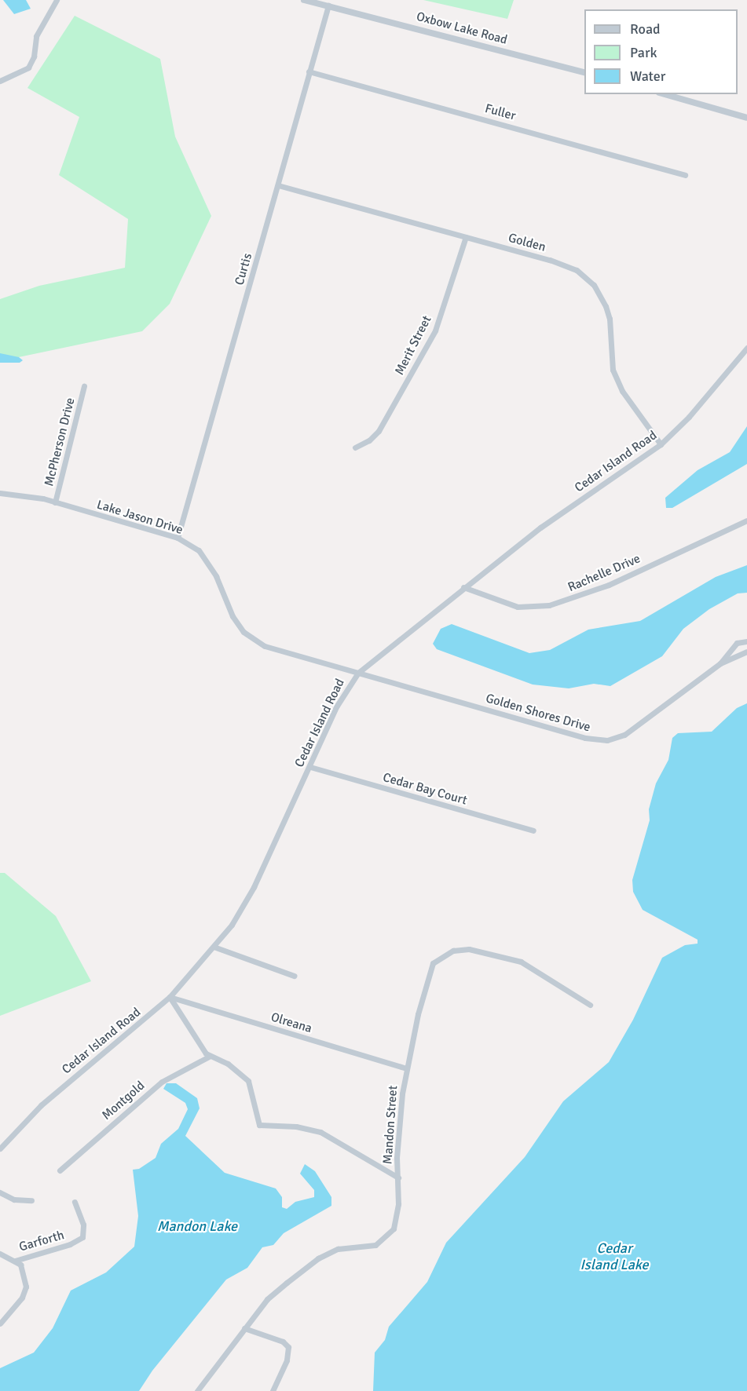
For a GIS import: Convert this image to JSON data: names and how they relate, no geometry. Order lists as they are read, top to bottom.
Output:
{
  "streets": {
    "street": [
      "Oxbow Lake Road",
      "Fuller",
      "Golden",
      "Curtis",
      "Merit Street",
      "McPherson Drive",
      "Cedar Island Road",
      "Lake Jason Drive",
      "Rachelle Drive",
      "Golden Shores Drive",
      "Cedar Bay Court",
      "Olreana",
      "Montgold",
      "Mandon Street",
      "Garforth"
    ]
  },
  "crossings": [
    ["Oxbow Lake Road", "Curtis"],
    ["Fuller", "Curtis"],
    ["Golden", "Curtis"],
    ["Golden", "Merit Street"],
    ["Golden", "Cedar Island Road"],
    ["Curtis", "Lake Jason Drive"],
    ["McPherson Drive", "Lake Jason Drive"],
    ["Cedar Island Road", "Lake Jason Drive"],
    ["Cedar Island Road", "Rachelle Drive"],
    ["Cedar Island Road", "Golden Shores Drive"],
    ["Cedar Island Road", "Cedar Bay Court"],
    ["Cedar Island Road", "Olreana"],
    ["Lake Jason Drive", "Golden Shores Drive"],
    ["Olreana", "Mandon Street"]
  ],
  "water": ["Mandon Lake", "Cedar Island Lake"],
  "legend": ["Road", "Park", "Water"]
}
